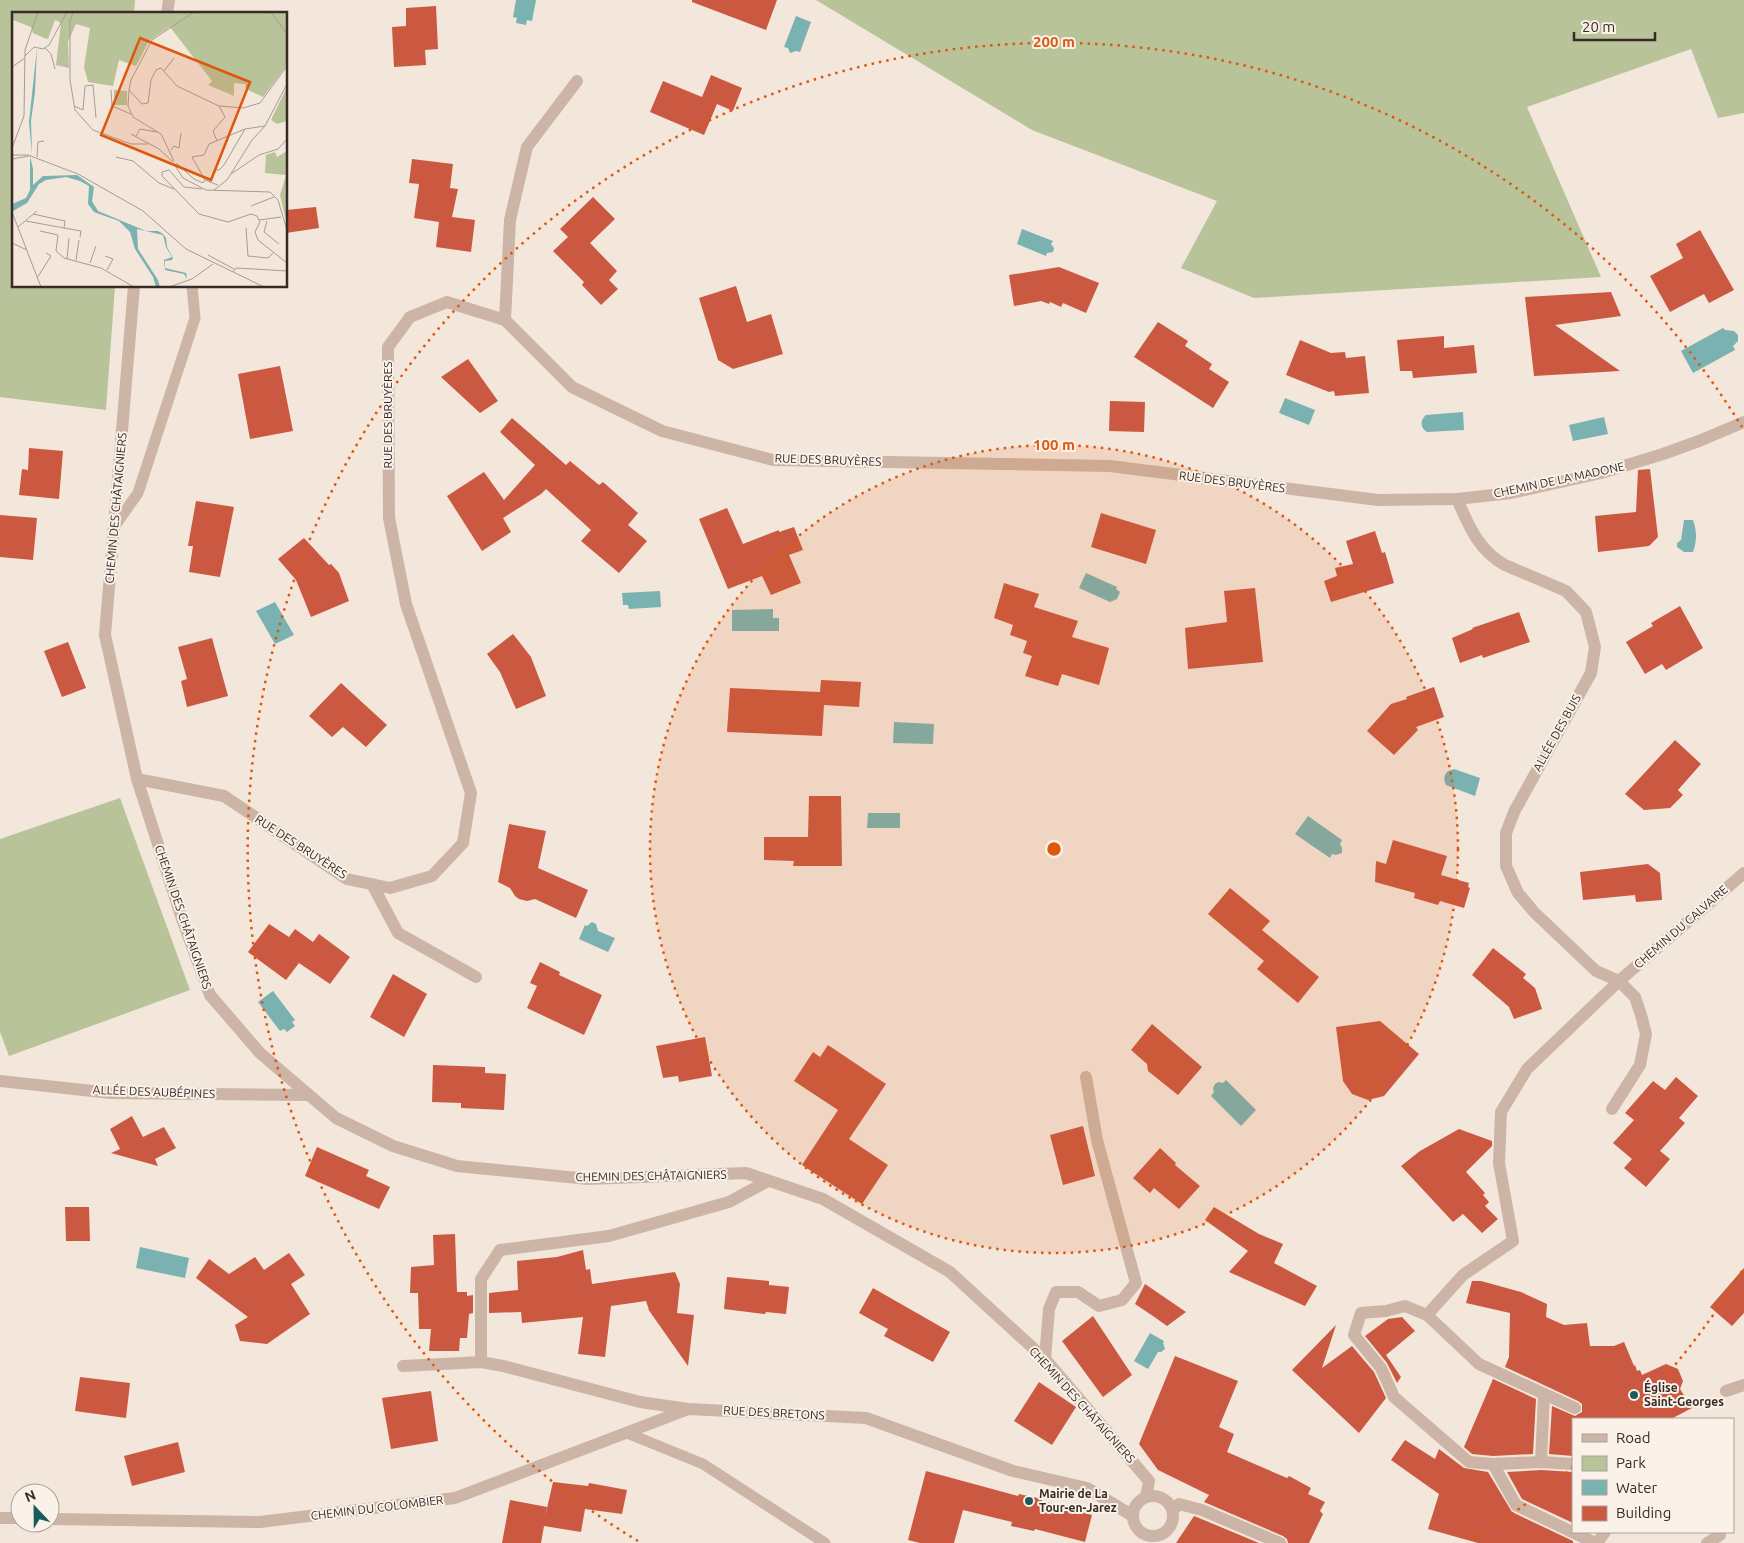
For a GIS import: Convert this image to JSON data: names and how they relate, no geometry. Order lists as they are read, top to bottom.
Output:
{
  "streets": {
    "street": [
      "RUE DES BRUYÈRES",
      "CHEMIN DE LA MADONE",
      "CHEMIN DES CHÂTAIGNIERS",
      "ALLÉE DES BUIS",
      "CHEMIN DU CALVAIRE",
      "ALLÉE DES AUBÉPINES",
      "RUE DES BRETONS",
      "CHEMIN DU COLOMBIER"
    ]
  },
  "crossings": [
    ["RUE DES BRUYÈRES", "CHEMIN DE LA MADONE"],
    ["RUE DES BRUYÈRES", "CHEMIN DES CHÂTAIGNIERS"],
    ["RUE DES BRUYÈRES", "ALLÉE DES BUIS"],
    ["CHEMIN DE LA MADONE", "ALLÉE DES BUIS"],
    ["CHEMIN DES CHÂTAIGNIERS", "ALLÉE DES AUBÉPINES"],
    ["CHEMIN DES CHÂTAIGNIERS", "RUE DES BRETONS"],
    ["ALLÉE DES BUIS", "CHEMIN DU CALVAIRE"],
    ["RUE DES BRETONS", "CHEMIN DU COLOMBIER"]
  ],
  "places": ["Église Saint-Georges", "Mairie de La Tour-en-Jarez"],
  "legend": [
    "Road",
    "Park",
    "Water",
    "Building"
  ],
  "scale_bar": "20 m",
  "north": "top",
  "rings": ["200 m", "100 m"]
}
